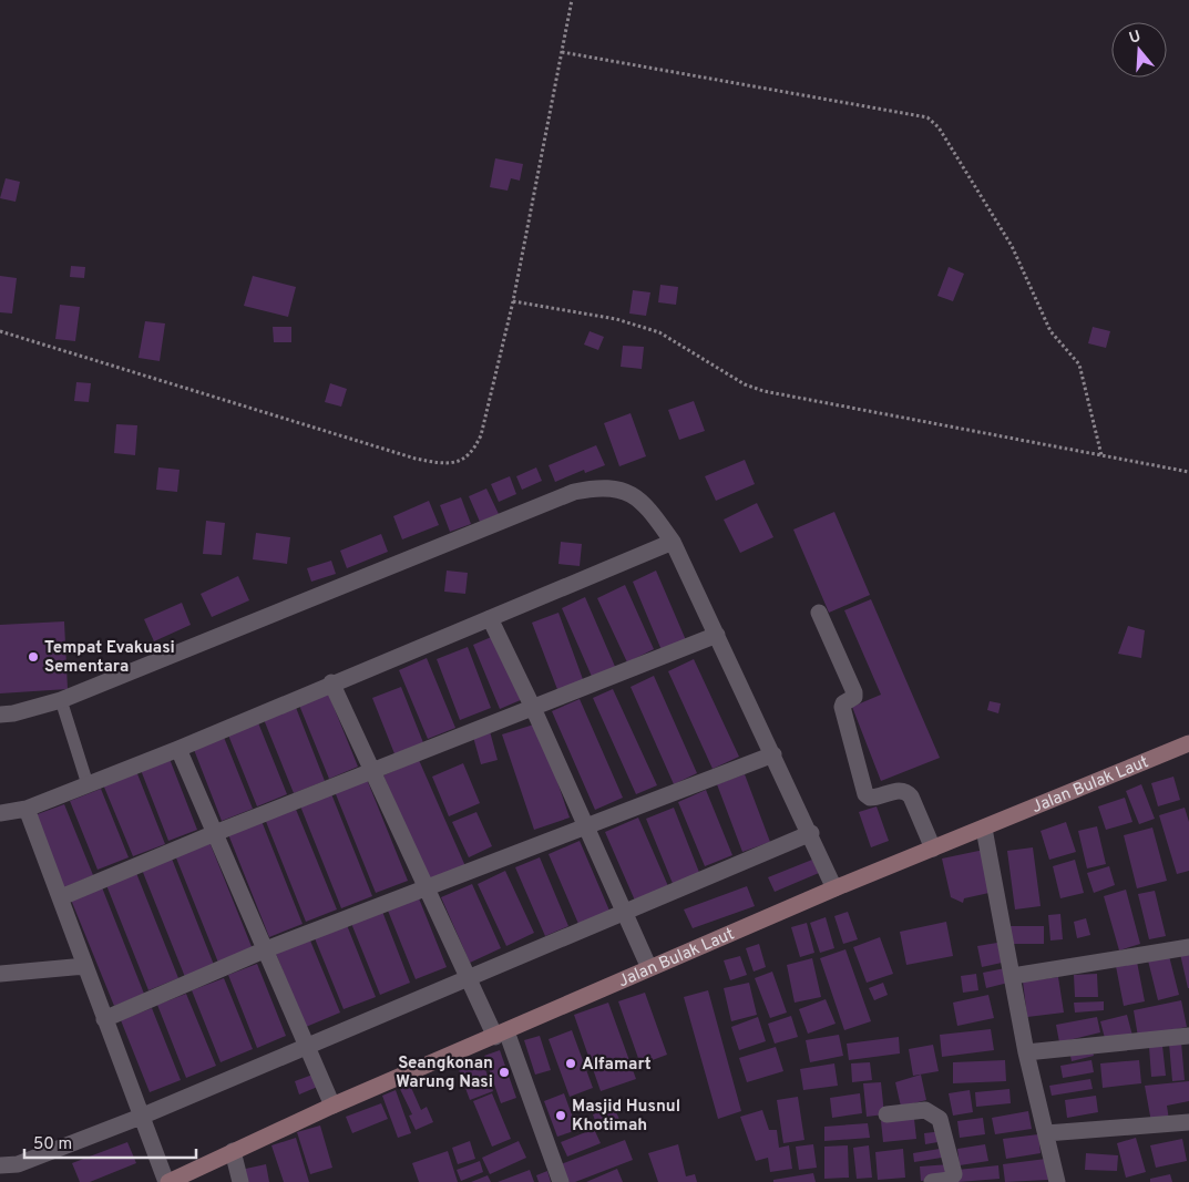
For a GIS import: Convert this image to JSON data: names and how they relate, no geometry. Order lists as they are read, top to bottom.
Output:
{
  "streets": {
    "street": ["Jalan Bulak Laut"]
  },
  "places": [
    "Tempat Evakuasi Sementara",
    "Alfamart",
    "Seangkonan Warung Nasi",
    "Masjid Husnul Khotimah"
  ],
  "scale_bar": "50 m",
  "north": "top"
}
